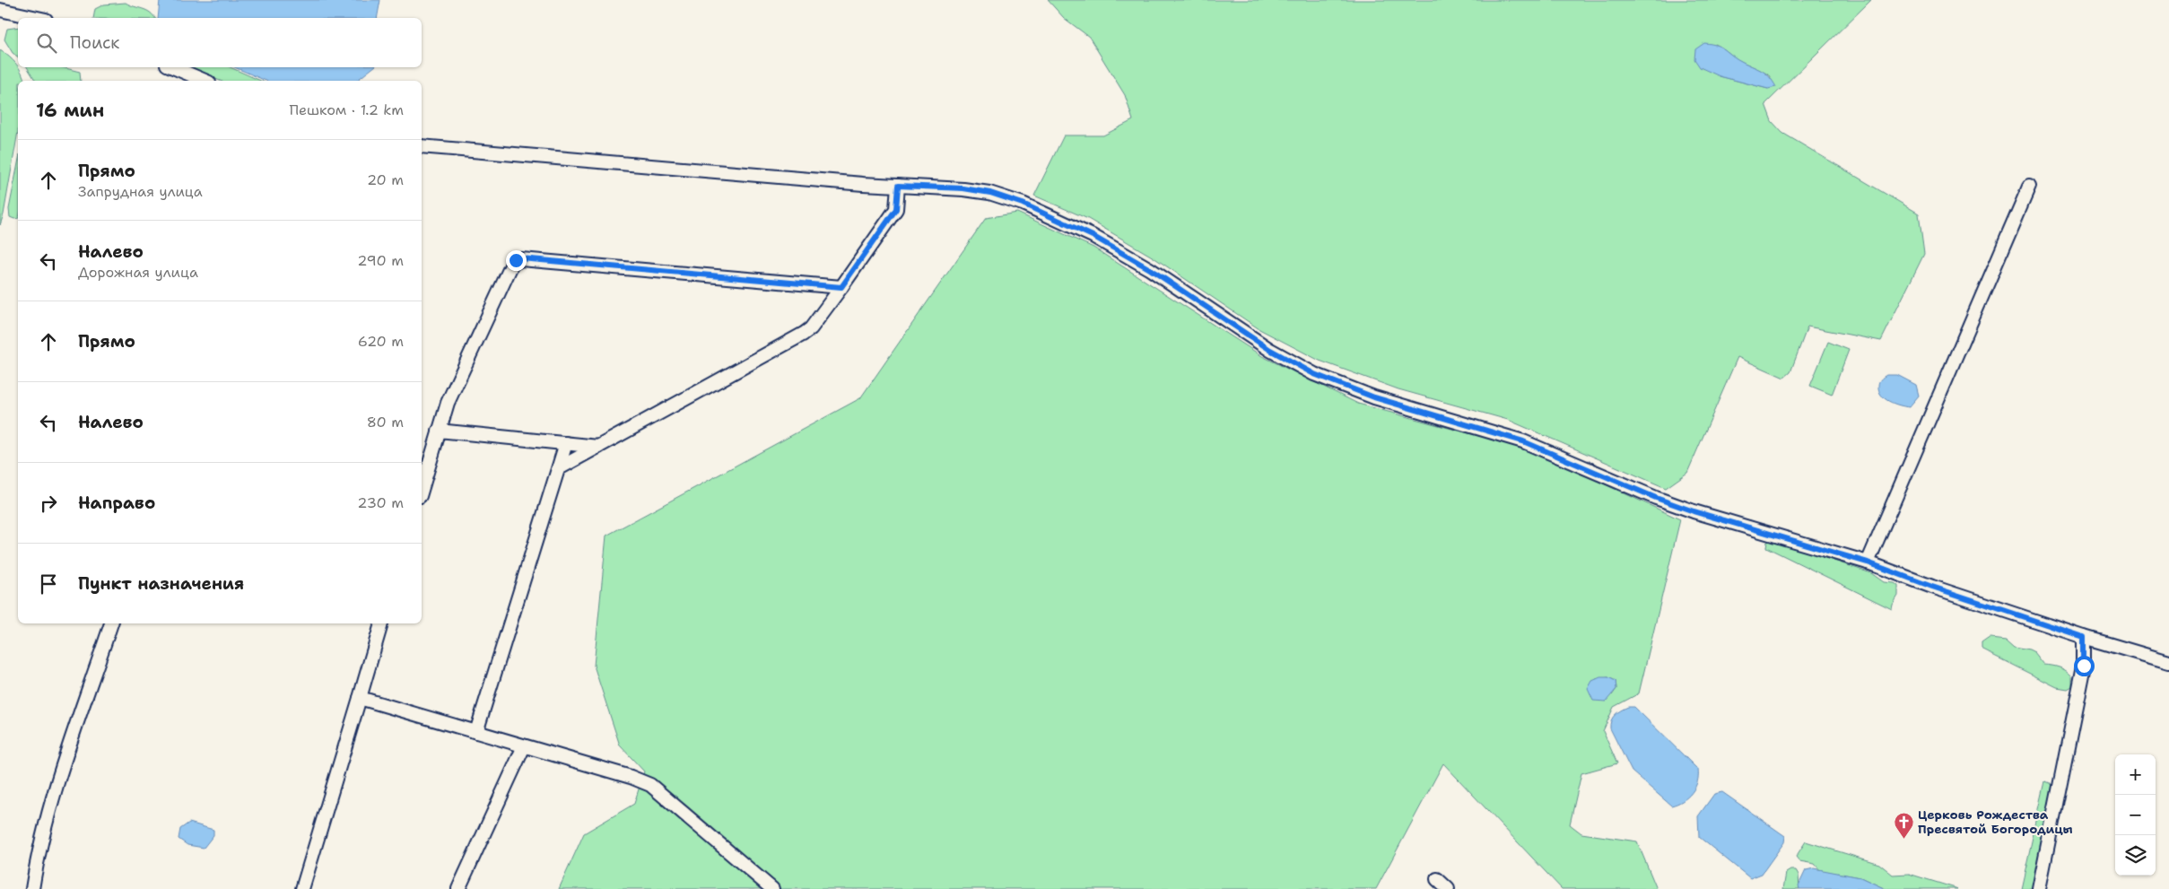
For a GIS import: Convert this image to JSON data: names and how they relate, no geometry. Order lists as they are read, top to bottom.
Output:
{
  "places": {
    "church": ["Церковь Рождества Пресвятой Богородицы"]
  },
  "page": {
    "search": "Поиск",
    "heading": ["16 мин", "Пешком · 1.2 km"],
    "list": [
      ["Прямо", "Запрудная улица", "20 m"],
      ["Налево", "Дорожная улица", "290 m"],
      ["Прямо", "620 m"],
      ["Налево", "80 m"],
      ["Направо", "230 m"],
      "Пункт назначения"
    ],
    "map_buttons": ["+", "−"]
  }
}
